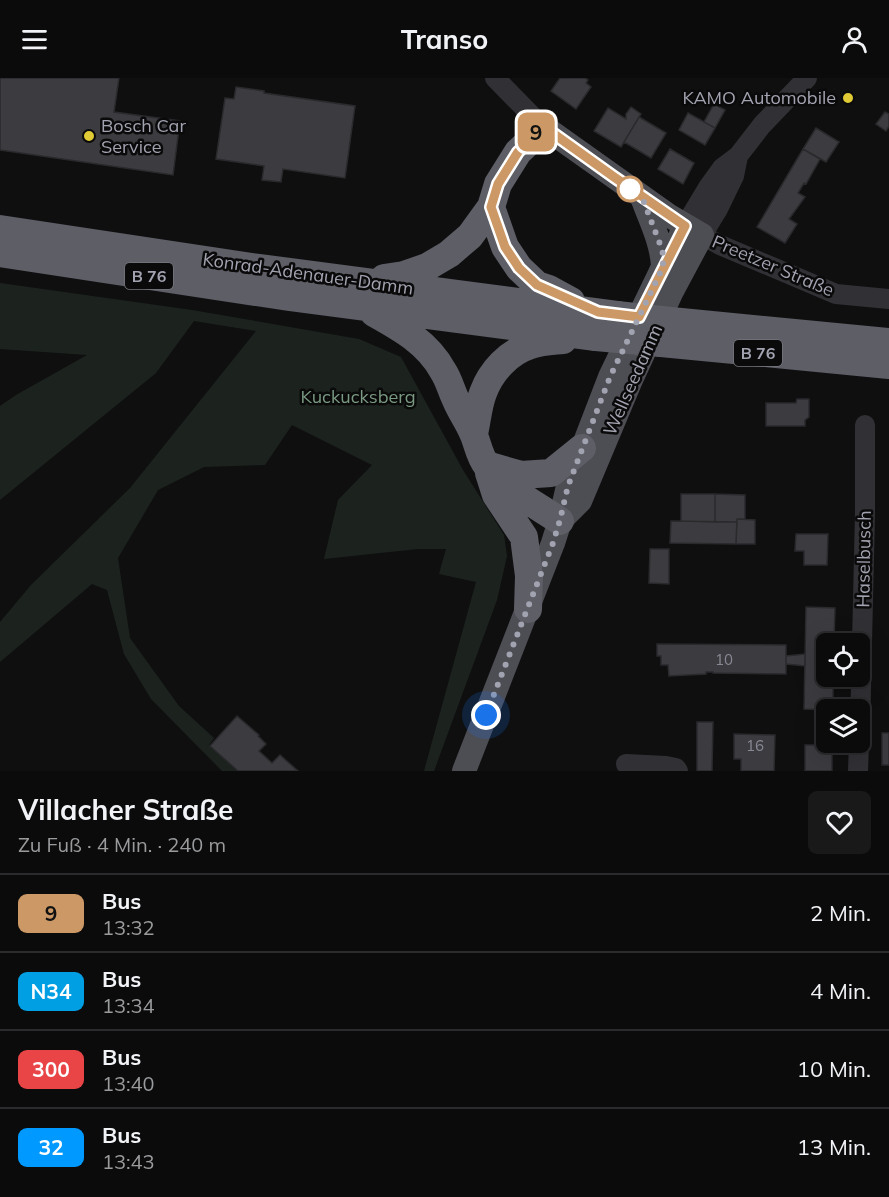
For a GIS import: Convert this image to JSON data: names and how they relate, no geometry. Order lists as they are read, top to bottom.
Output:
{
  "streets": {
    "highway": ["Konrad-Adenauer-Damm", "B 76"],
    "main road": ["Preetzer Straße", "Wellseedamm"],
    "street": ["Haselbusch"]
  },
  "crossings": [
    ["Preetzer Straße", "Wellseedamm"],
    ["Konrad-Adenauer-Damm", "B 76"]
  ],
  "parks": ["Kuckucksberg"],
  "places": ["KAMO Automobile", "Bosch Car Service"],
  "lines": ["bus line 9"],
  "house_numbers": ["10", "16"],
  "page": {
    "header": "Transo",
    "on_map": "9",
    "heading": ["Villacher Straße", "Zu Fuß · 4 Min. · 240 m"],
    "list": [
      {
        "mark": "9",
        "name": "Bus",
        "note": "13:32",
        "value": "2 Min."
      },
      {
        "mark": "N34",
        "name": "Bus",
        "note": "13:34",
        "value": "4 Min."
      },
      {
        "mark": "300",
        "name": "Bus",
        "note": "13:40",
        "value": "10 Min."
      },
      {
        "mark": "32",
        "name": "Bus",
        "note": "13:43",
        "value": "13 Min."
      }
    ]
  }
}
